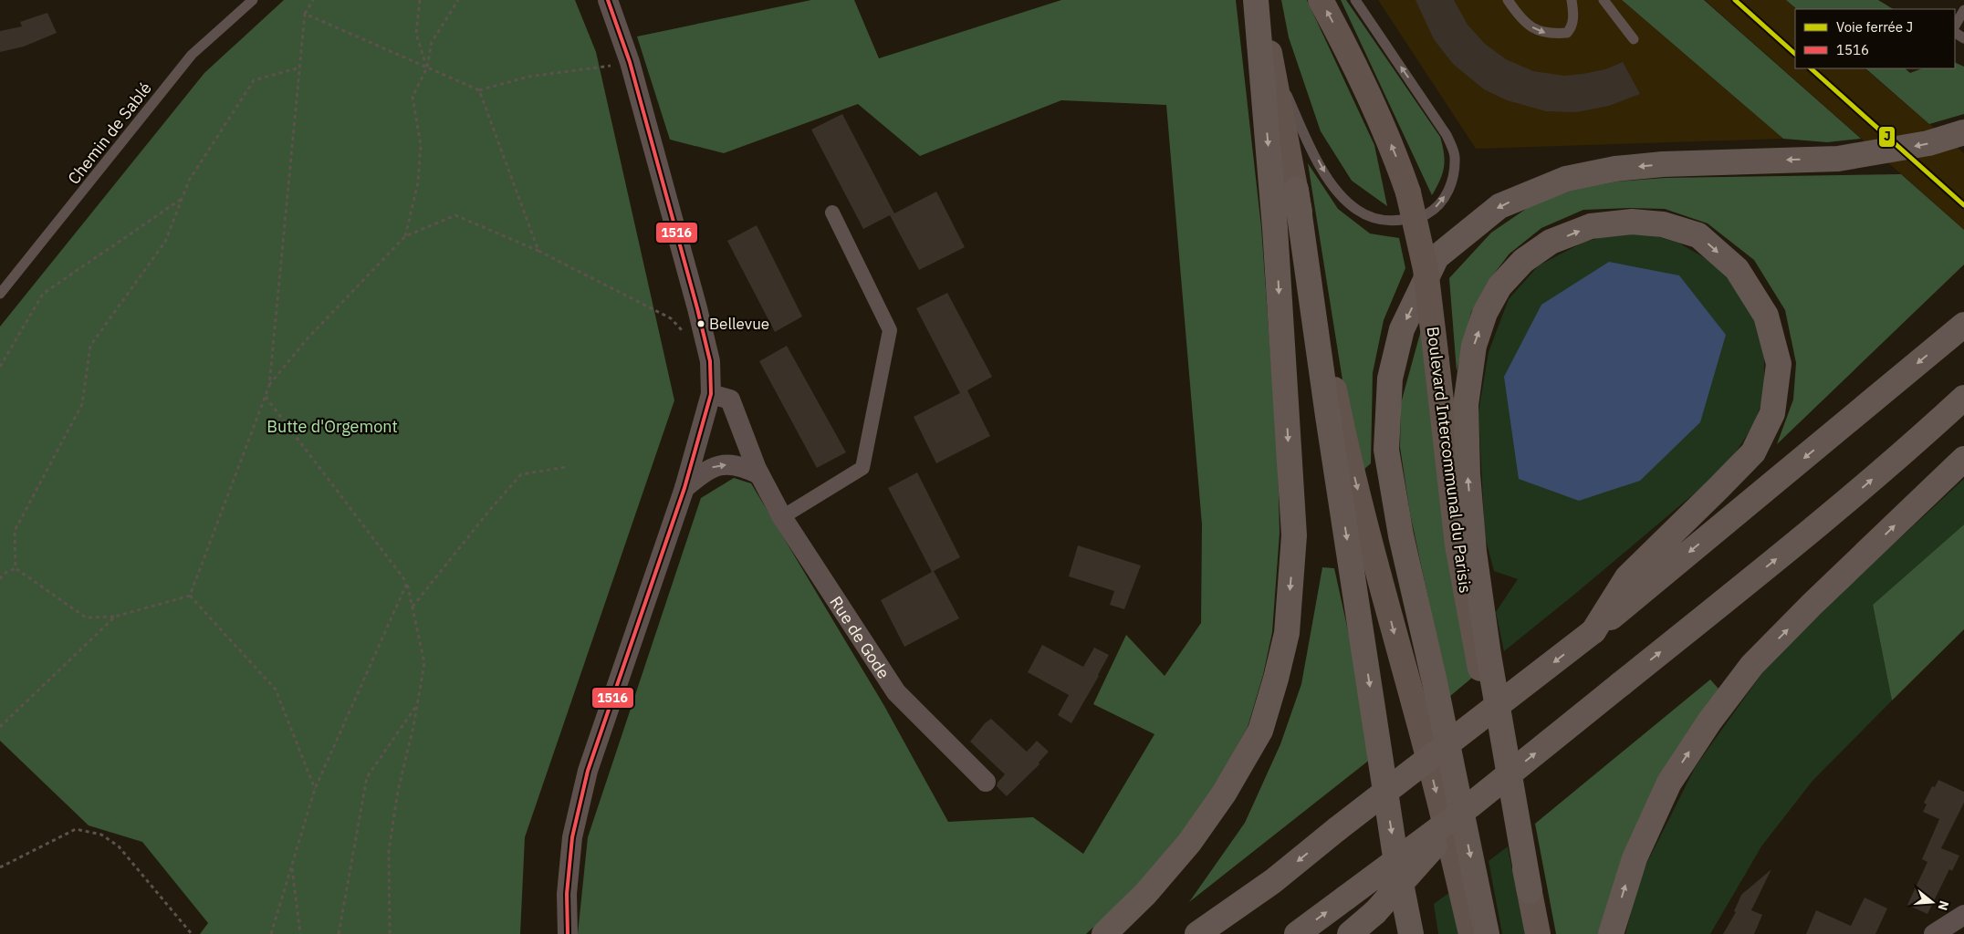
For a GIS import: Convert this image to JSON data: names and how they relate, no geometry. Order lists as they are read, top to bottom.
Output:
{
  "streets": {
    "highway": ["Boulevard Intercommunal du Parisis"],
    "street": ["Rue de Gode"],
    "lane": ["Chemin de Sablé"]
  },
  "parks": ["Butte d'Orgemont"],
  "places": ["Bellevue"],
  "lines": ["rail line J", "transit line 1516"],
  "legend": ["Voie ferrée J", "1516"],
  "north": "right"
}
